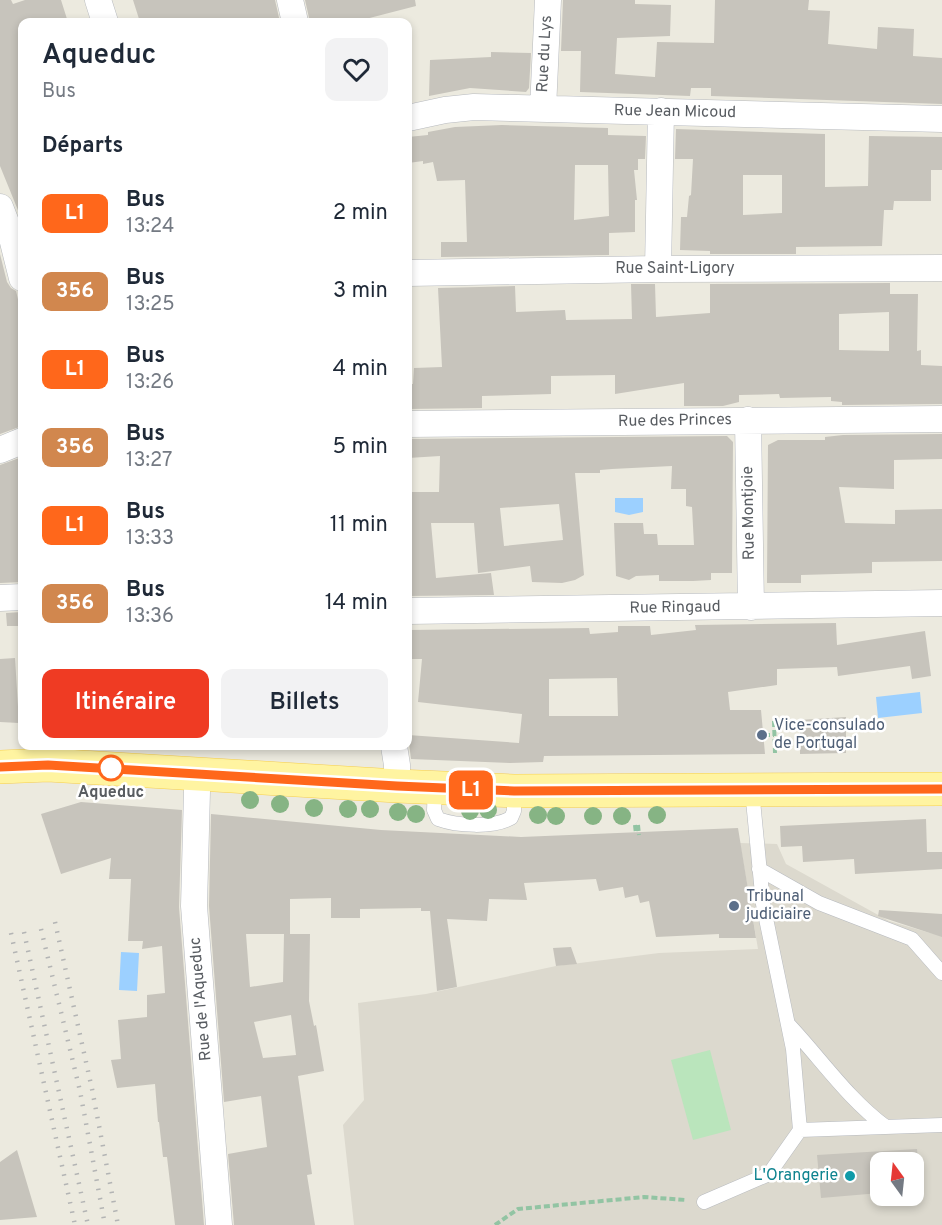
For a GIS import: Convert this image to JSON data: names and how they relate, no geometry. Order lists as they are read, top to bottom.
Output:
{
  "streets": {
    "street": [
      "Rue du Lys",
      "Rue Jean Micoud",
      "Rue Saint-Ligory",
      "Rue des Princes",
      "Rue Montjoie",
      "Rue Ringaud",
      "Rue de l'Aqueduc"
    ]
  },
  "crossings": [
    ["Rue du Lys", "Rue Jean Micoud"],
    ["Rue des Princes", "Rue Montjoie"],
    ["Rue Montjoie", "Rue Ringaud"]
  ],
  "places": [
    "Vice-consulado de Portugal",
    "Aqueduc",
    "Tribunal judiciaire",
    "L'Orangerie"
  ],
  "lines": ["bus line L1"],
  "north": "top",
  "page": {
    "on_map": "L1",
    "heading": [
      ["Aqueduc", "Bus"],
      "Départs"
    ],
    "list": [
      {
        "mark": "L1",
        "name": "Bus",
        "note": "13:24",
        "value": "2 min"
      },
      {
        "mark": "356",
        "name": "Bus",
        "note": "13:25",
        "value": "3 min"
      },
      {
        "mark": "L1",
        "name": "Bus",
        "note": "13:26",
        "value": "4 min"
      },
      {
        "mark": "356",
        "name": "Bus",
        "note": "13:27",
        "value": "5 min"
      },
      {
        "mark": "L1",
        "name": "Bus",
        "note": "13:33",
        "value": "11 min"
      },
      {
        "mark": "356",
        "name": "Bus",
        "note": "13:36",
        "value": "14 min"
      }
    ],
    "buttons": ["Itinéraire", "Billets"]
  }
}
